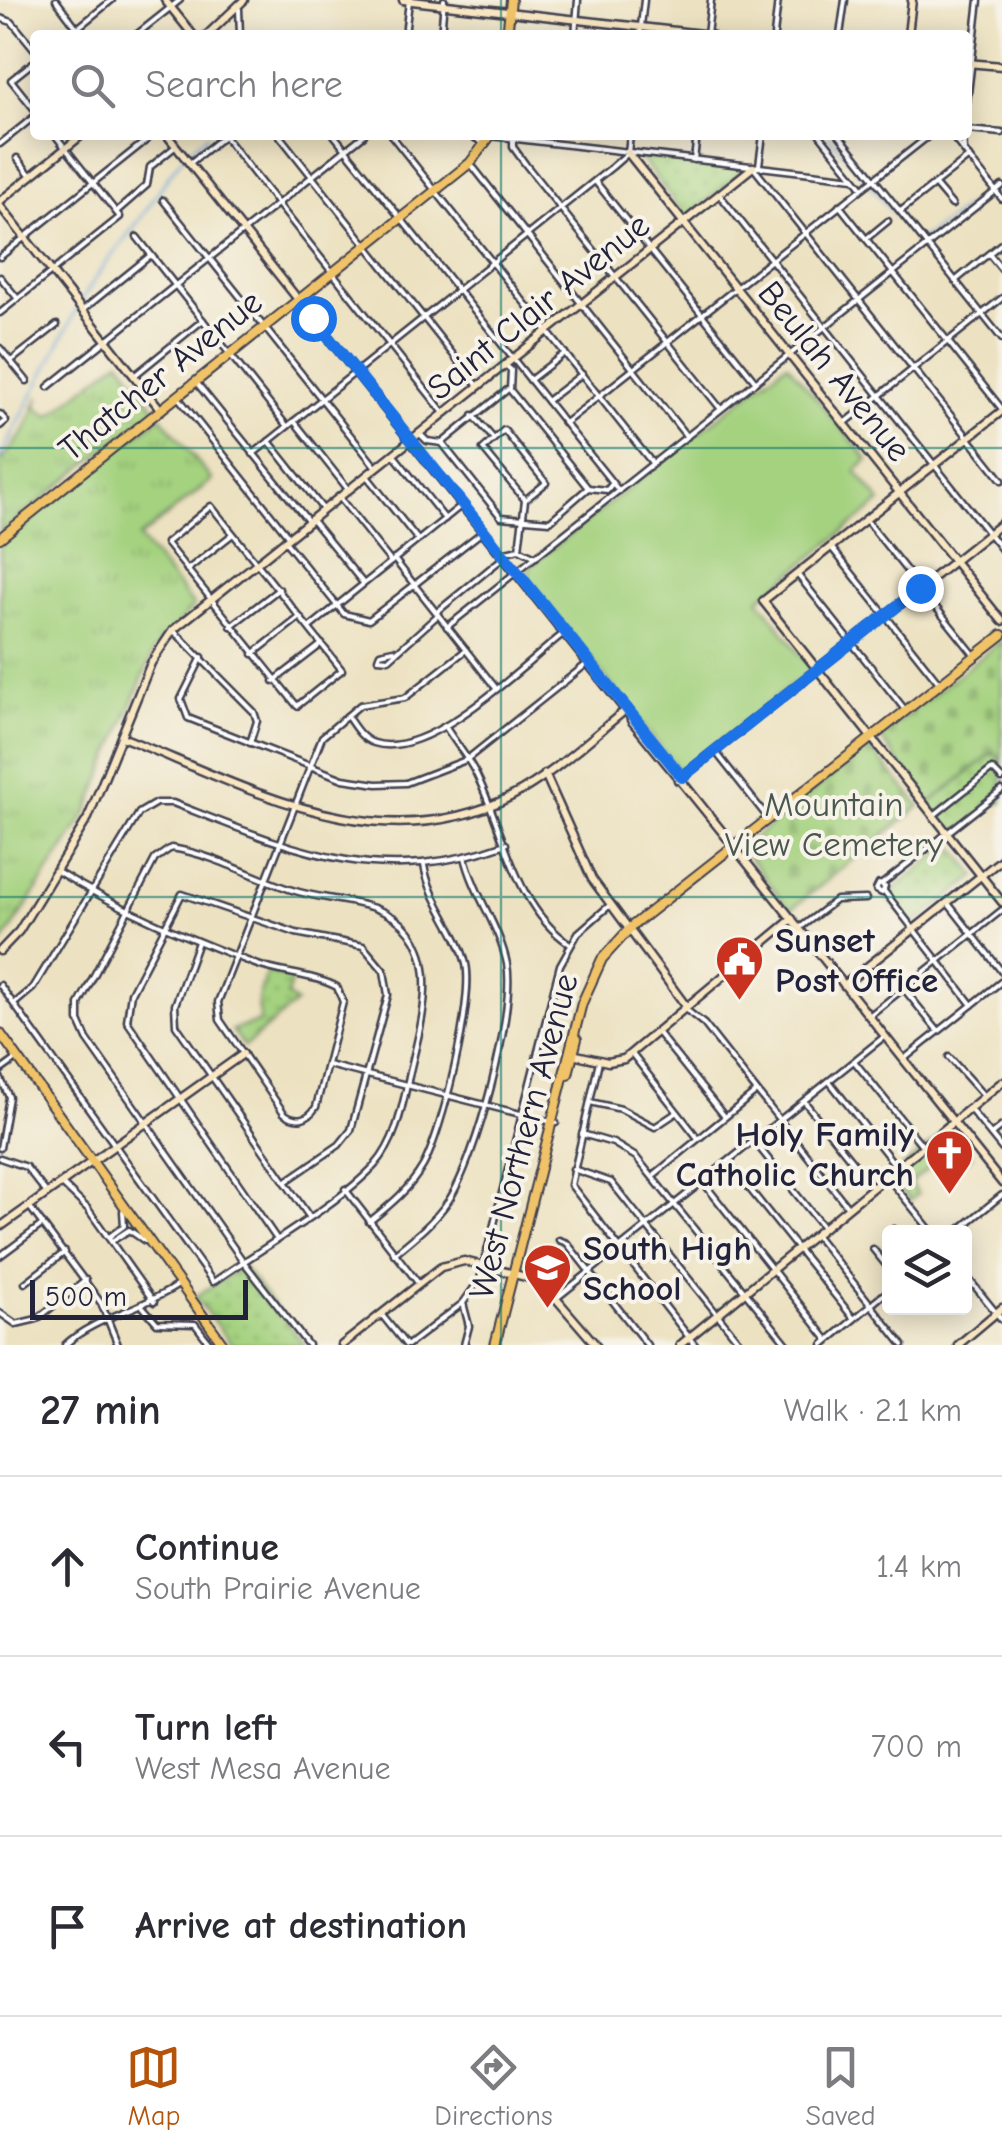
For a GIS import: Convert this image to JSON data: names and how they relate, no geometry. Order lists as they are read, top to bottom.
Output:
{
  "streets": {
    "main road": ["Thatcher Avenue", "West Northern Avenue"],
    "street": ["Saint Clair Avenue", "Beulah Avenue"]
  },
  "crossings": [
    ["Saint Clair Avenue", "Beulah Avenue"]
  ],
  "parks": ["Mountain View Cemetery"],
  "places": {
    "public building": ["Sunset Post Office"],
    "church": ["Holy Family Catholic Church"],
    "school or university": ["South High School"]
  },
  "scale_bar": "500 m",
  "page": {
    "search": "Search here",
    "scale": "500 m",
    "heading": ["27 min", "Walk · 2.1 km"],
    "list": [
      ["Continue", "South Prairie Avenue", "1.4 km"],
      ["Turn left", "West Mesa Avenue", "700 m"],
      "Arrive at destination"
    ],
    "nav": ["Map", "Directions", "Saved"]
  }
}
